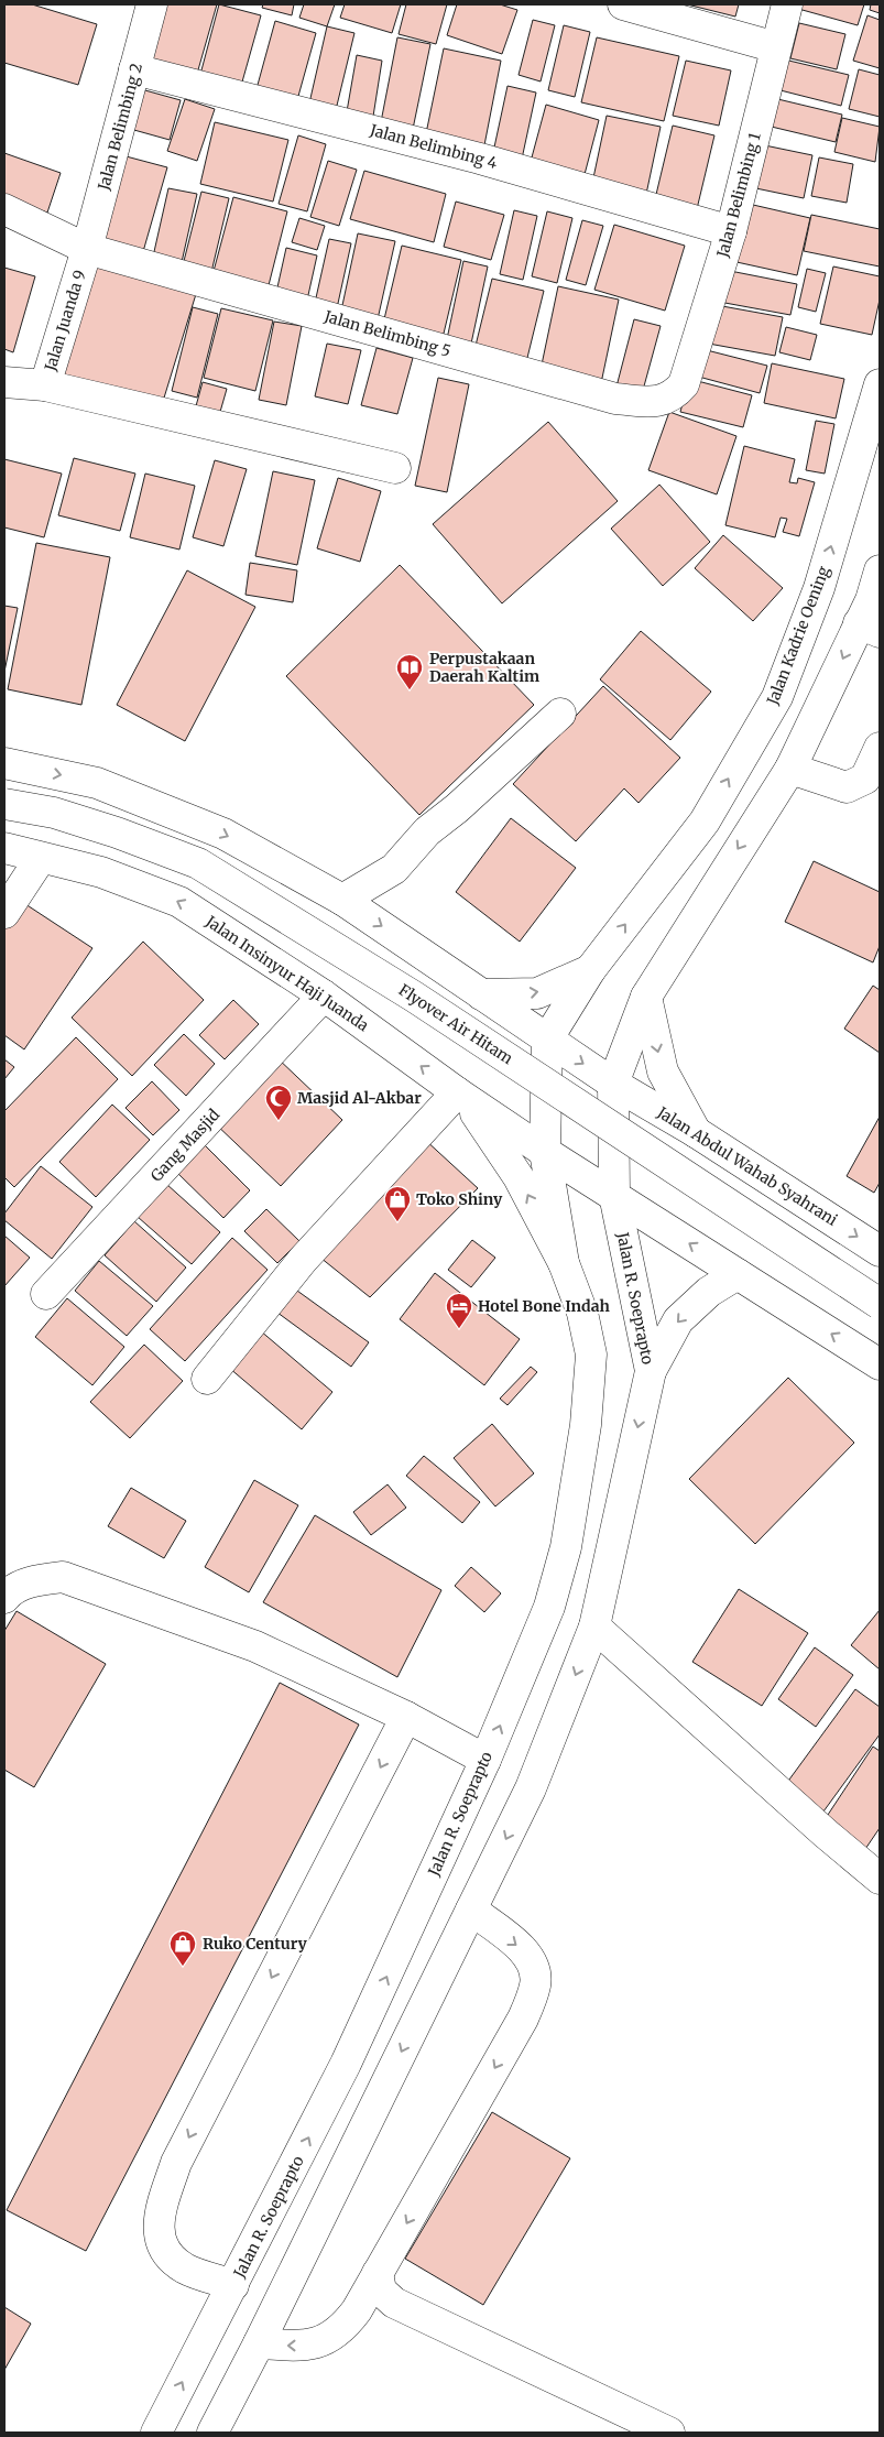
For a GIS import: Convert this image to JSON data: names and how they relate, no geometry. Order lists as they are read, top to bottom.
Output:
{
  "streets": {
    "main road": [
      "Jalan Belimbing 2",
      "Jalan Belimbing 4",
      "Jalan Belimbing 1",
      "Jalan Juanda 9",
      "Jalan Belimbing 5",
      "Jalan Kadrie Oening",
      "Jalan Insinyur Haji Juanda",
      "Flyover Air Hitam",
      "Gang Masjid",
      "Jalan Abdul Wahab Syahrani",
      "Jalan R. Soeprapto"
    ]
  },
  "crossings": [
    ["Jalan Belimbing 2", "Jalan Belimbing 4"],
    ["Jalan Belimbing 2", "Jalan Juanda 9"],
    ["Jalan Belimbing 2", "Jalan Belimbing 5"],
    ["Jalan Belimbing 4", "Jalan Belimbing 1"],
    ["Jalan Belimbing 1", "Jalan Belimbing 5"],
    ["Jalan Juanda 9", "Jalan Belimbing 5"],
    ["Jalan Kadrie Oening", "Jalan Abdul Wahab Syahrani"],
    ["Jalan Kadrie Oening", "Jalan R. Soeprapto"],
    ["Jalan Insinyur Haji Juanda", "Gang Masjid"],
    ["Jalan Insinyur Haji Juanda", "Jalan R. Soeprapto"],
    ["Jalan Abdul Wahab Syahrani", "Jalan R. Soeprapto"]
  ],
  "places": {
    "library": ["Perpustakaan Daerah Kaltim"],
    "mosque": ["Masjid Al-Akbar"],
    "shop": ["Toko Shiny", "Ruko Century"],
    "hotel": ["Hotel Bone Indah"]
  }
}
